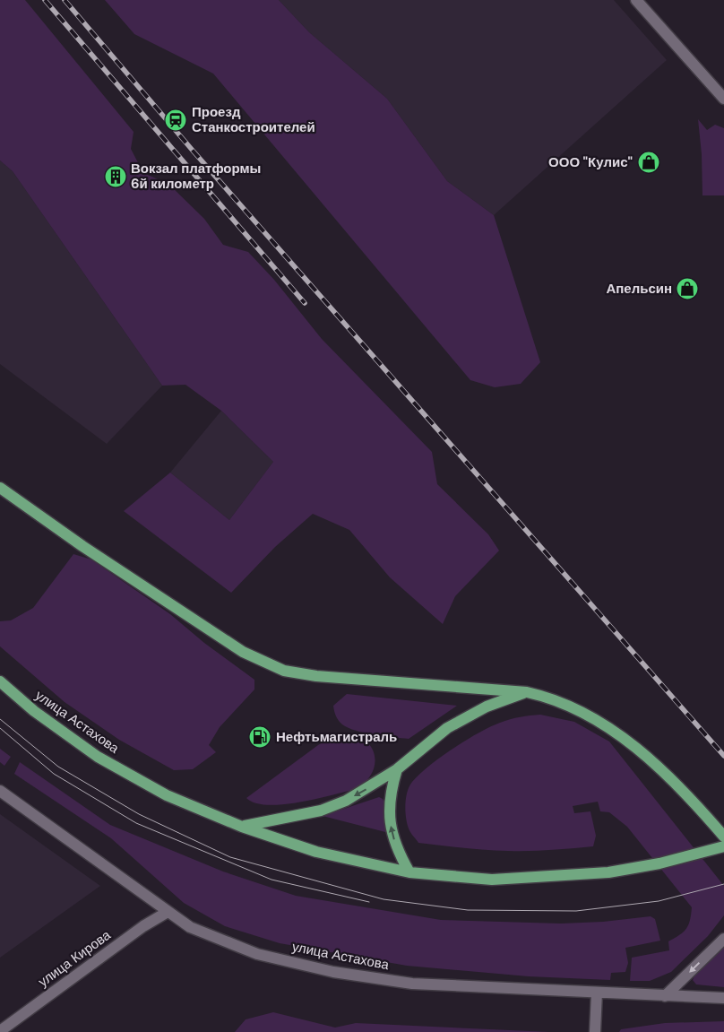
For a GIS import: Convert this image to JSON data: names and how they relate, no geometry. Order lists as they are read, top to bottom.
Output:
{
  "streets": {
    "main road": ["улица Астахова"],
    "street": ["улица Кирова"]
  },
  "crossings": [
    ["улица Астахова", "улица Кирова"]
  ],
  "places": {
    "station": ["Проезд Станкостроителей"],
    "shop": ["ООО \"Кулис\"", "Апельсин"],
    "building": ["Вокзал платформы 6й километр"],
    "fuel station": ["Нефтьмагистраль"]
  }
}
